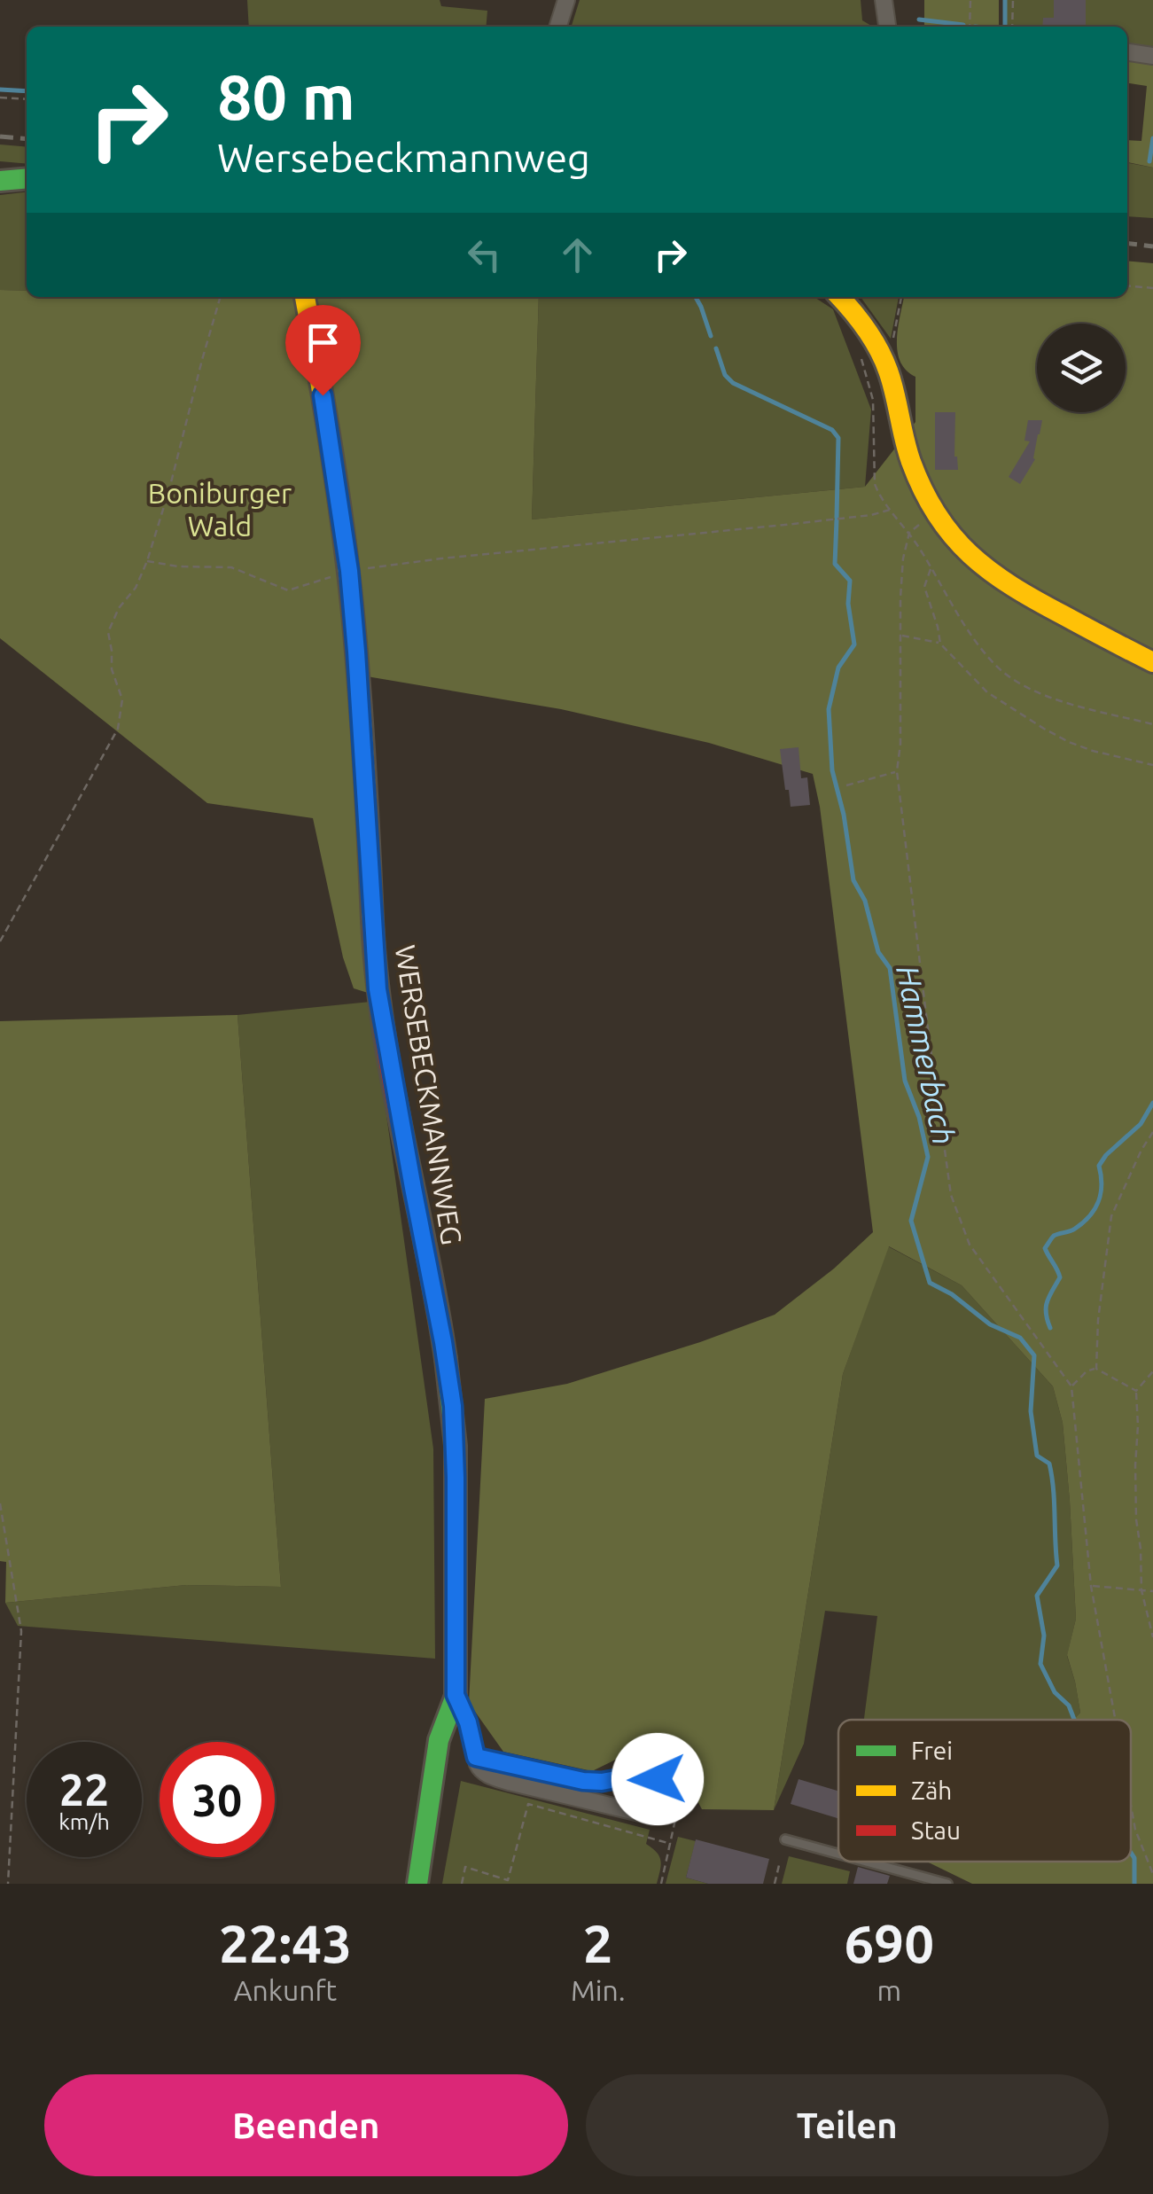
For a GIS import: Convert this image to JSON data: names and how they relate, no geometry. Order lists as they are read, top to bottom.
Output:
{
  "streets": {
    "street": ["WERSEBECKMANNWEG"]
  },
  "water": ["Hammerbach"],
  "parks": ["Boniburger Wald"],
  "legend": ["Frei", "Zäh", "Stau"],
  "page": {
    "turn": ["80 m", "Wersebeckmannweg"],
    "speed": "22 km/h",
    "limit": "30",
    "eta": [
      "22:43",
      "Ankunft",
      "2",
      "Min.",
      "690",
      "m"
    ],
    "buttons": ["Beenden", "Teilen"]
  }
}
